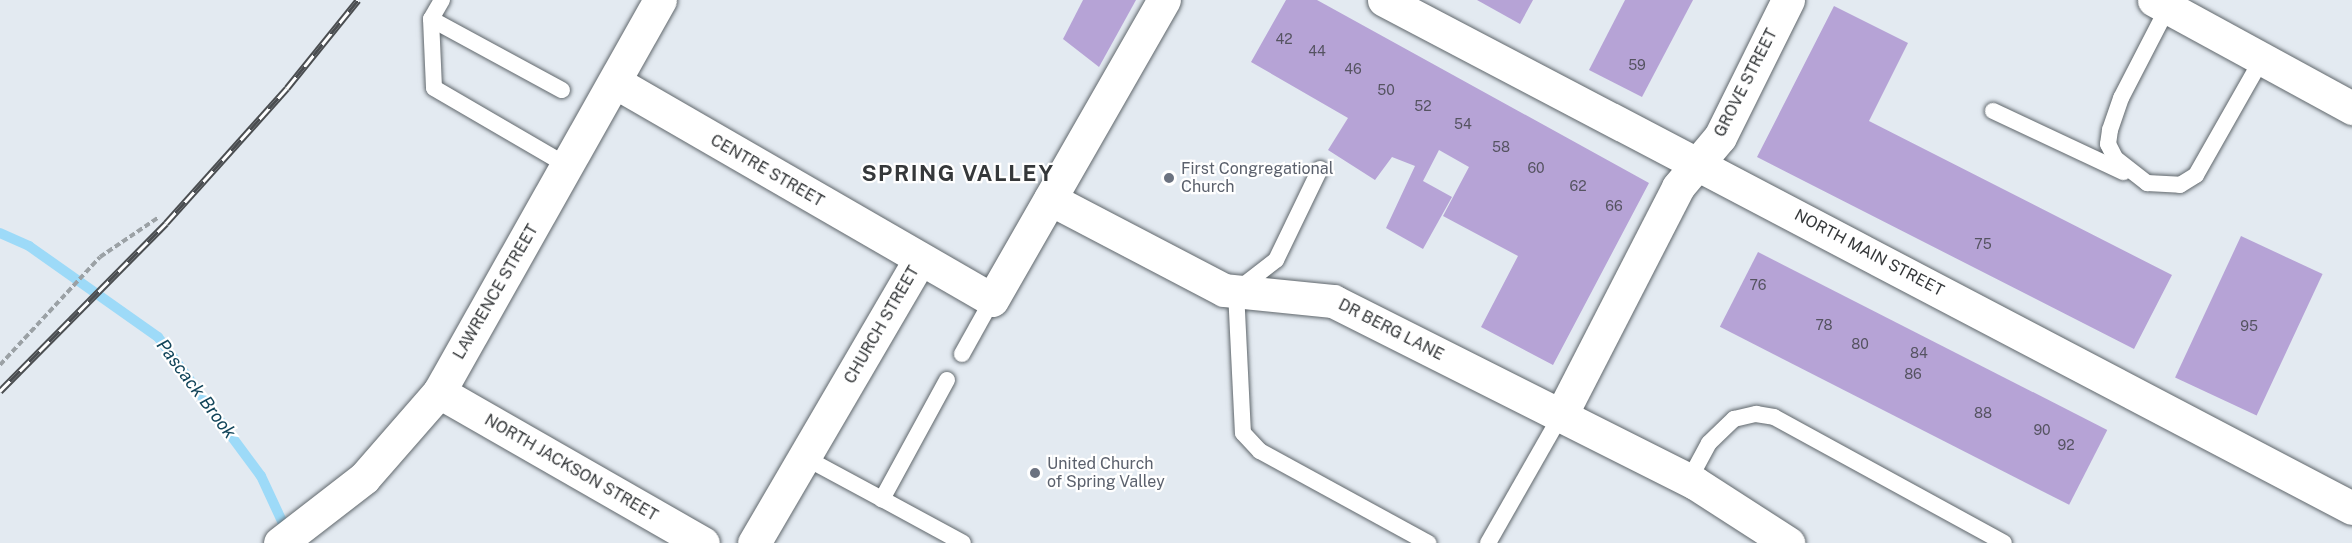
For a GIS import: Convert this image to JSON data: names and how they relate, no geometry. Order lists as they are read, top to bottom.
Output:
{
  "streets": {
    "street": [
      "GROVE STREET",
      "CENTRE STREET",
      "NORTH MAIN STREET",
      "LAWRENCE STREET",
      "CHURCH STREET",
      "DR BERG LANE",
      "NORTH JACKSON STREET"
    ]
  },
  "crossings": [
    ["GROVE STREET", "NORTH MAIN STREET"],
    ["CENTRE STREET", "LAWRENCE STREET"],
    ["CENTRE STREET", "CHURCH STREET"],
    ["LAWRENCE STREET", "NORTH JACKSON STREET"]
  ],
  "districts": ["SPRING VALLEY"],
  "water": ["Pascack Brook"],
  "places": ["First Congregational Church", "United Church of Spring Valley"],
  "house_numbers": [
    "42",
    "44",
    "59",
    "46",
    "50",
    "52",
    "54",
    "58",
    "60",
    "62",
    "66",
    "75",
    "76",
    "78",
    "95",
    "80",
    "84",
    "86",
    "88",
    "90",
    "92"
  ]
}
